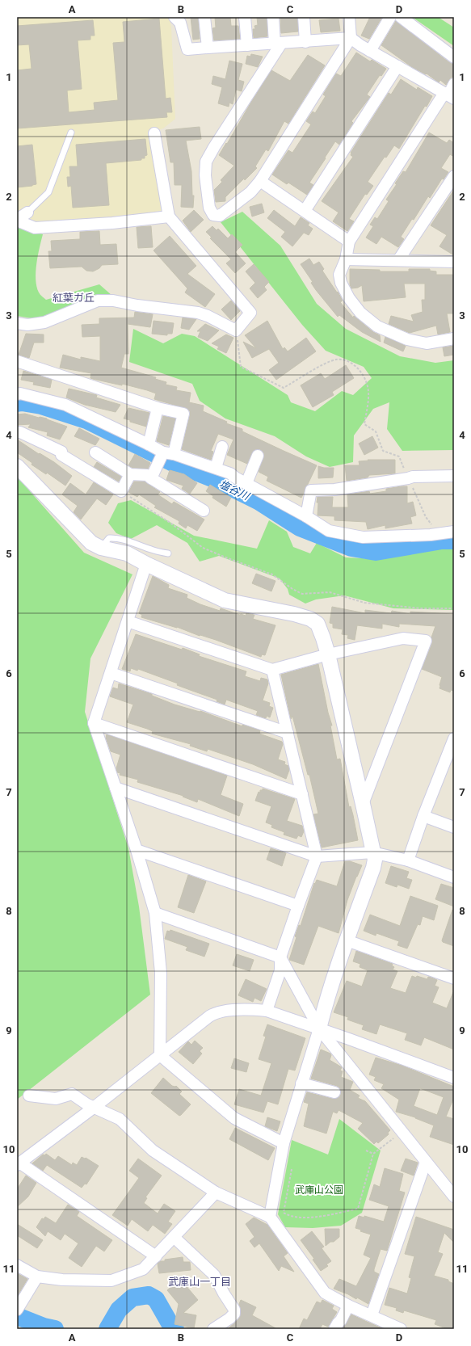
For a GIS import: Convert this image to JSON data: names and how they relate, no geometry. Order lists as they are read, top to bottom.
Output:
{
  "districts": ["紅葉ガ丘", "武庫山一丁目"],
  "water": ["塩谷川"],
  "parks": ["武庫山公園"],
  "grid": {
    "columns": [
      "A",
      "B",
      "C",
      "D"
    ],
    "rows": [
      "1",
      "2",
      "3",
      "4",
      "5",
      "6",
      "7",
      "8",
      "9",
      "10",
      "11"
    ]
  }
}
